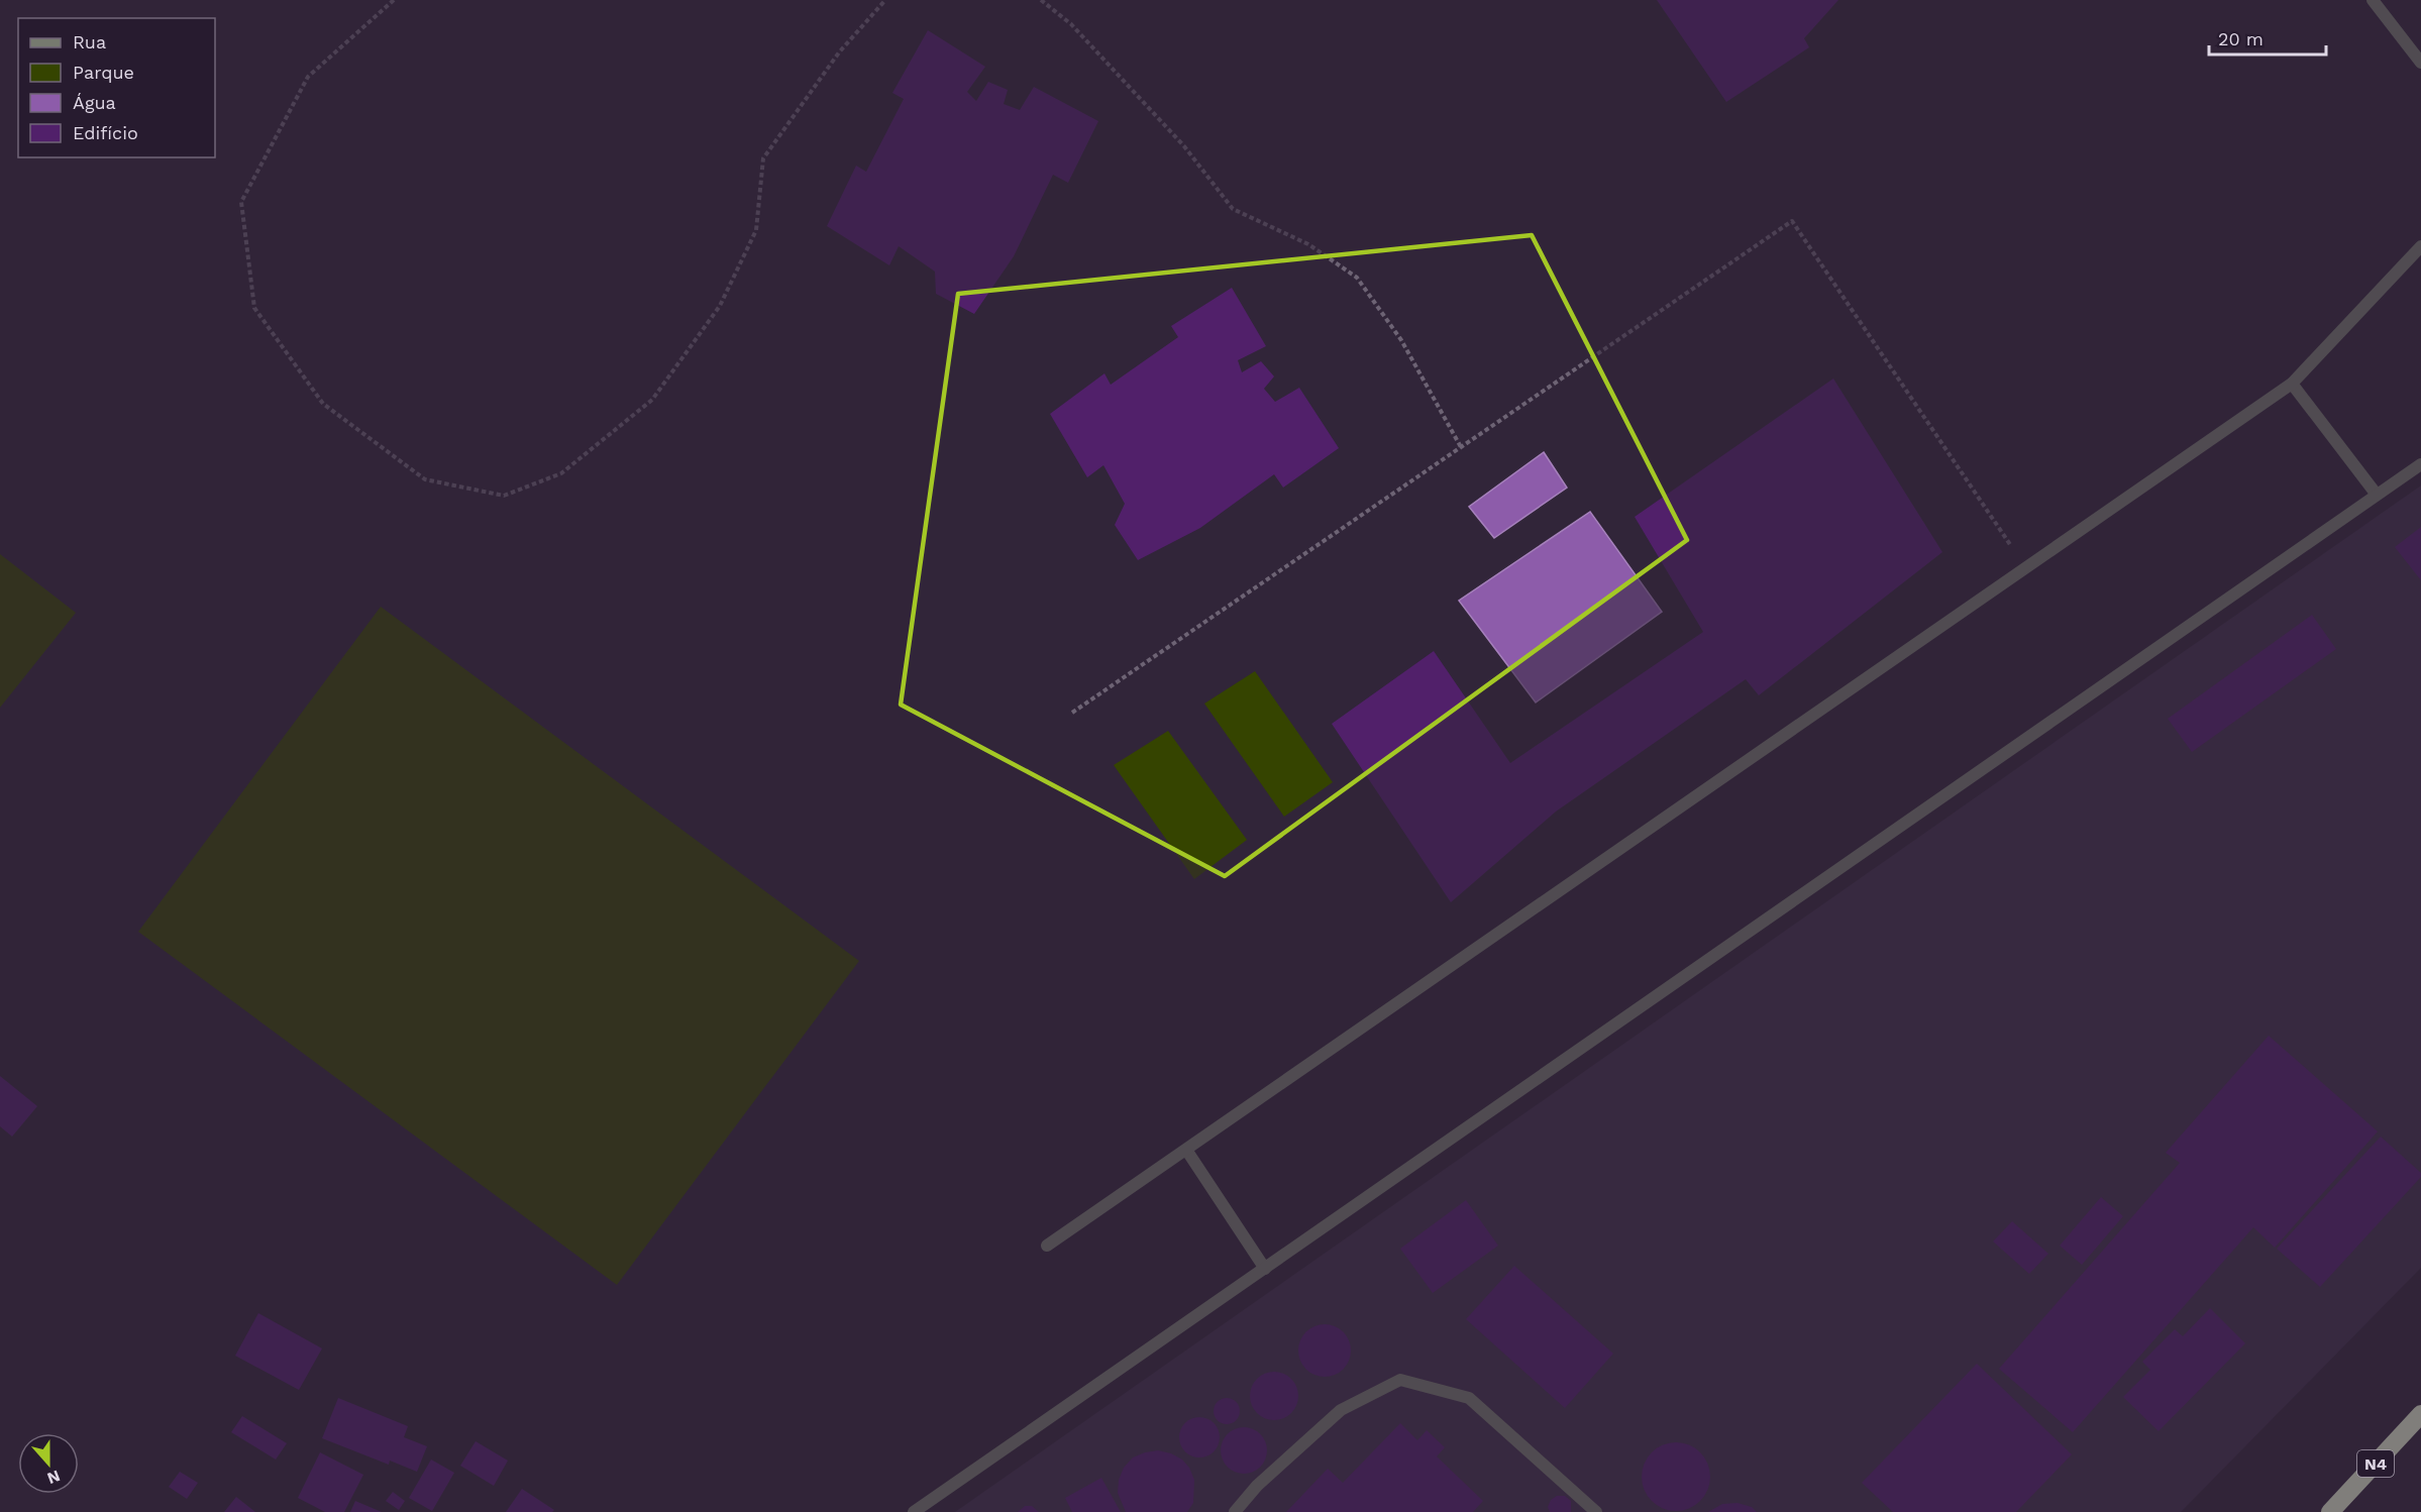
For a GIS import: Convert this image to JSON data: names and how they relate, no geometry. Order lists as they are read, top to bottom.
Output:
{
  "streets": {
    "highway": ["N4"]
  },
  "legend": [
    "Rua",
    "Parque",
    "Água",
    "Edifício"
  ],
  "scale_bar": "20 m",
  "north": "bottom"
}
